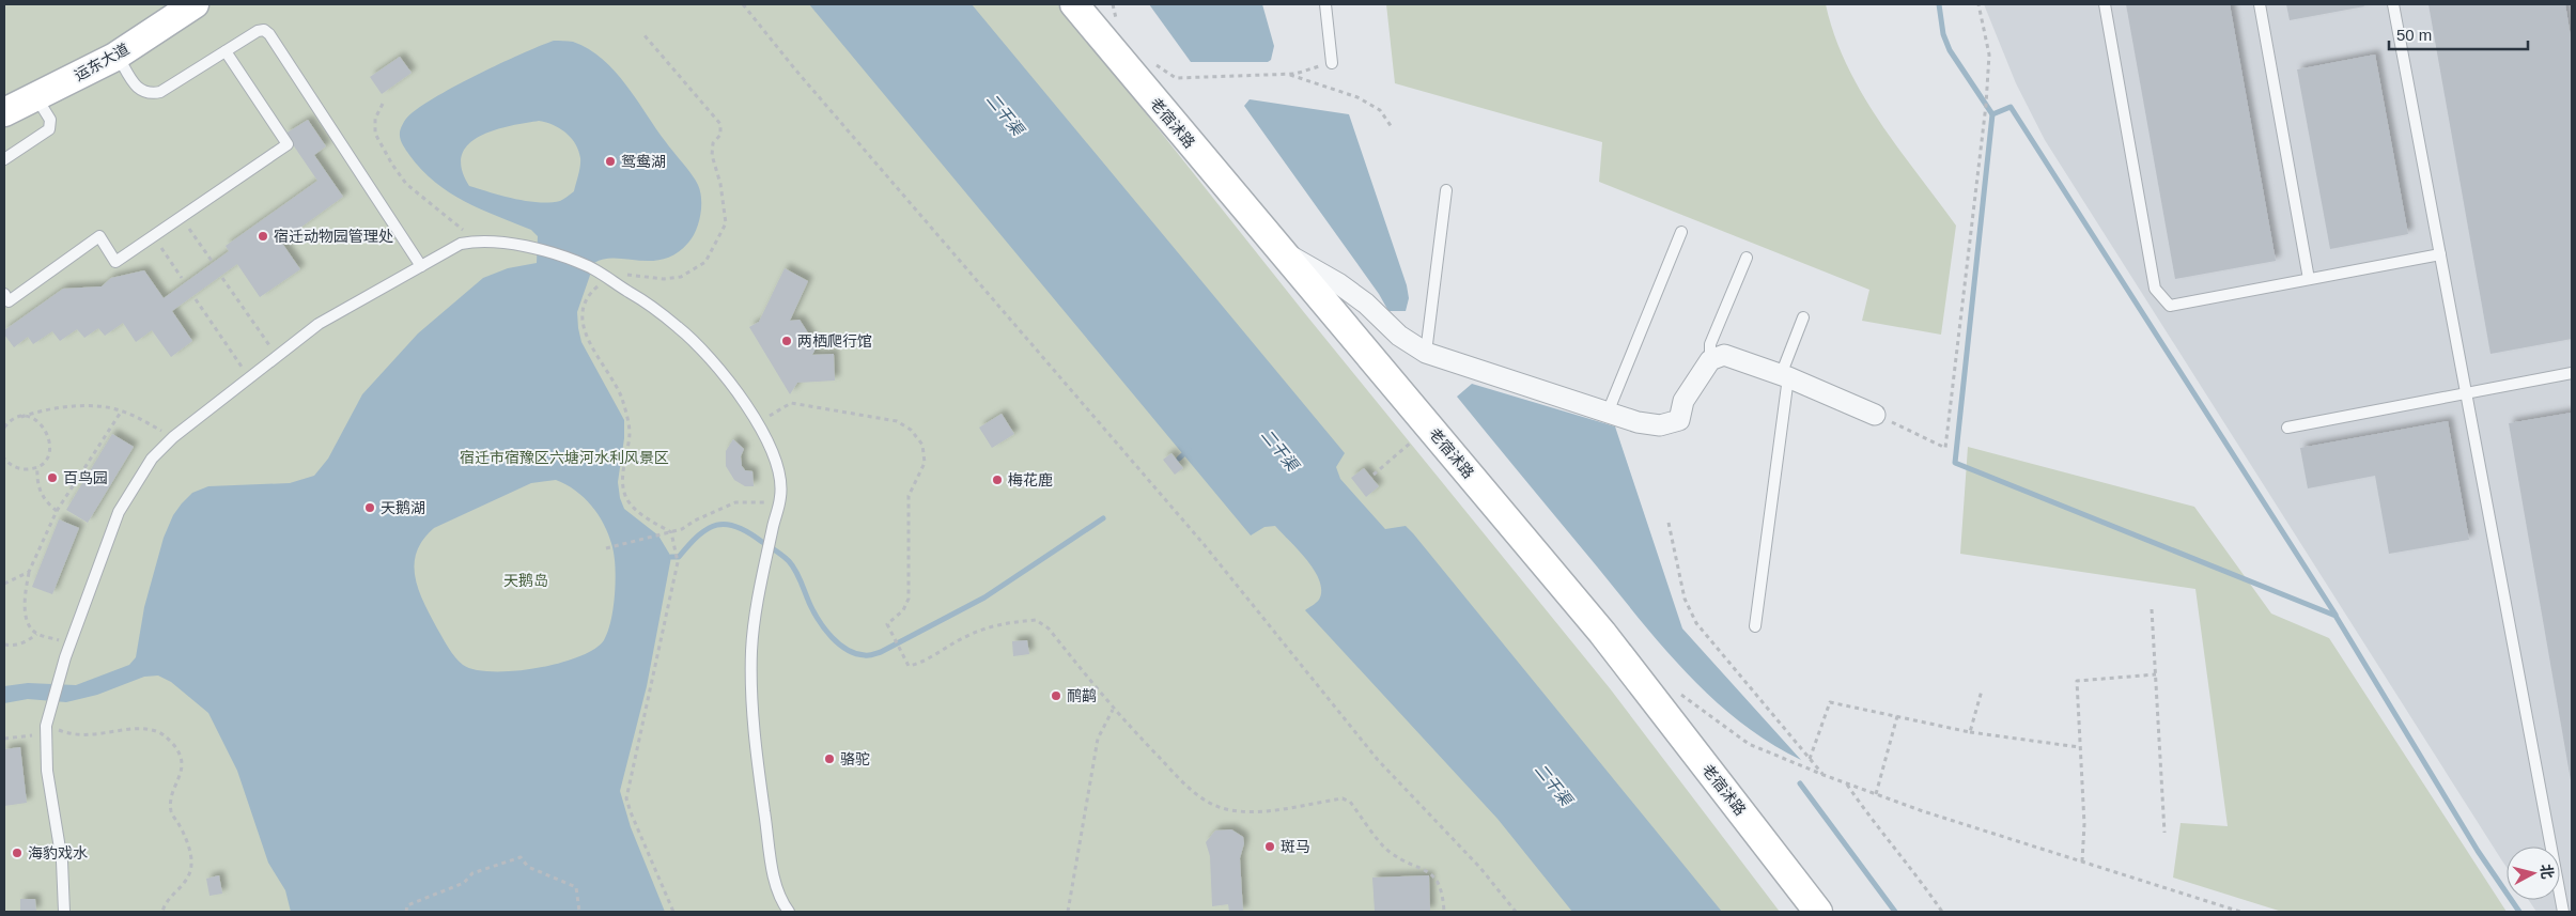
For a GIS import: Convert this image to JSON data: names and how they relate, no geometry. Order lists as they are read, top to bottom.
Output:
{
  "streets": {
    "main road": ["运东大道", "老宿沭路"]
  },
  "water": ["二干渠"],
  "parks": ["宿迁市宿豫区六塘河水利风景区", "天鹅岛"],
  "places": [
    "鸳鸯湖",
    "宿迁动物园管理处",
    "两栖爬行馆",
    "百鸟园",
    "梅花鹿",
    "天鹅湖",
    "鸸鹋",
    "骆驼",
    "斑马",
    "海豹戏水"
  ],
  "scale_bar": "50 m",
  "north": "right"
}
